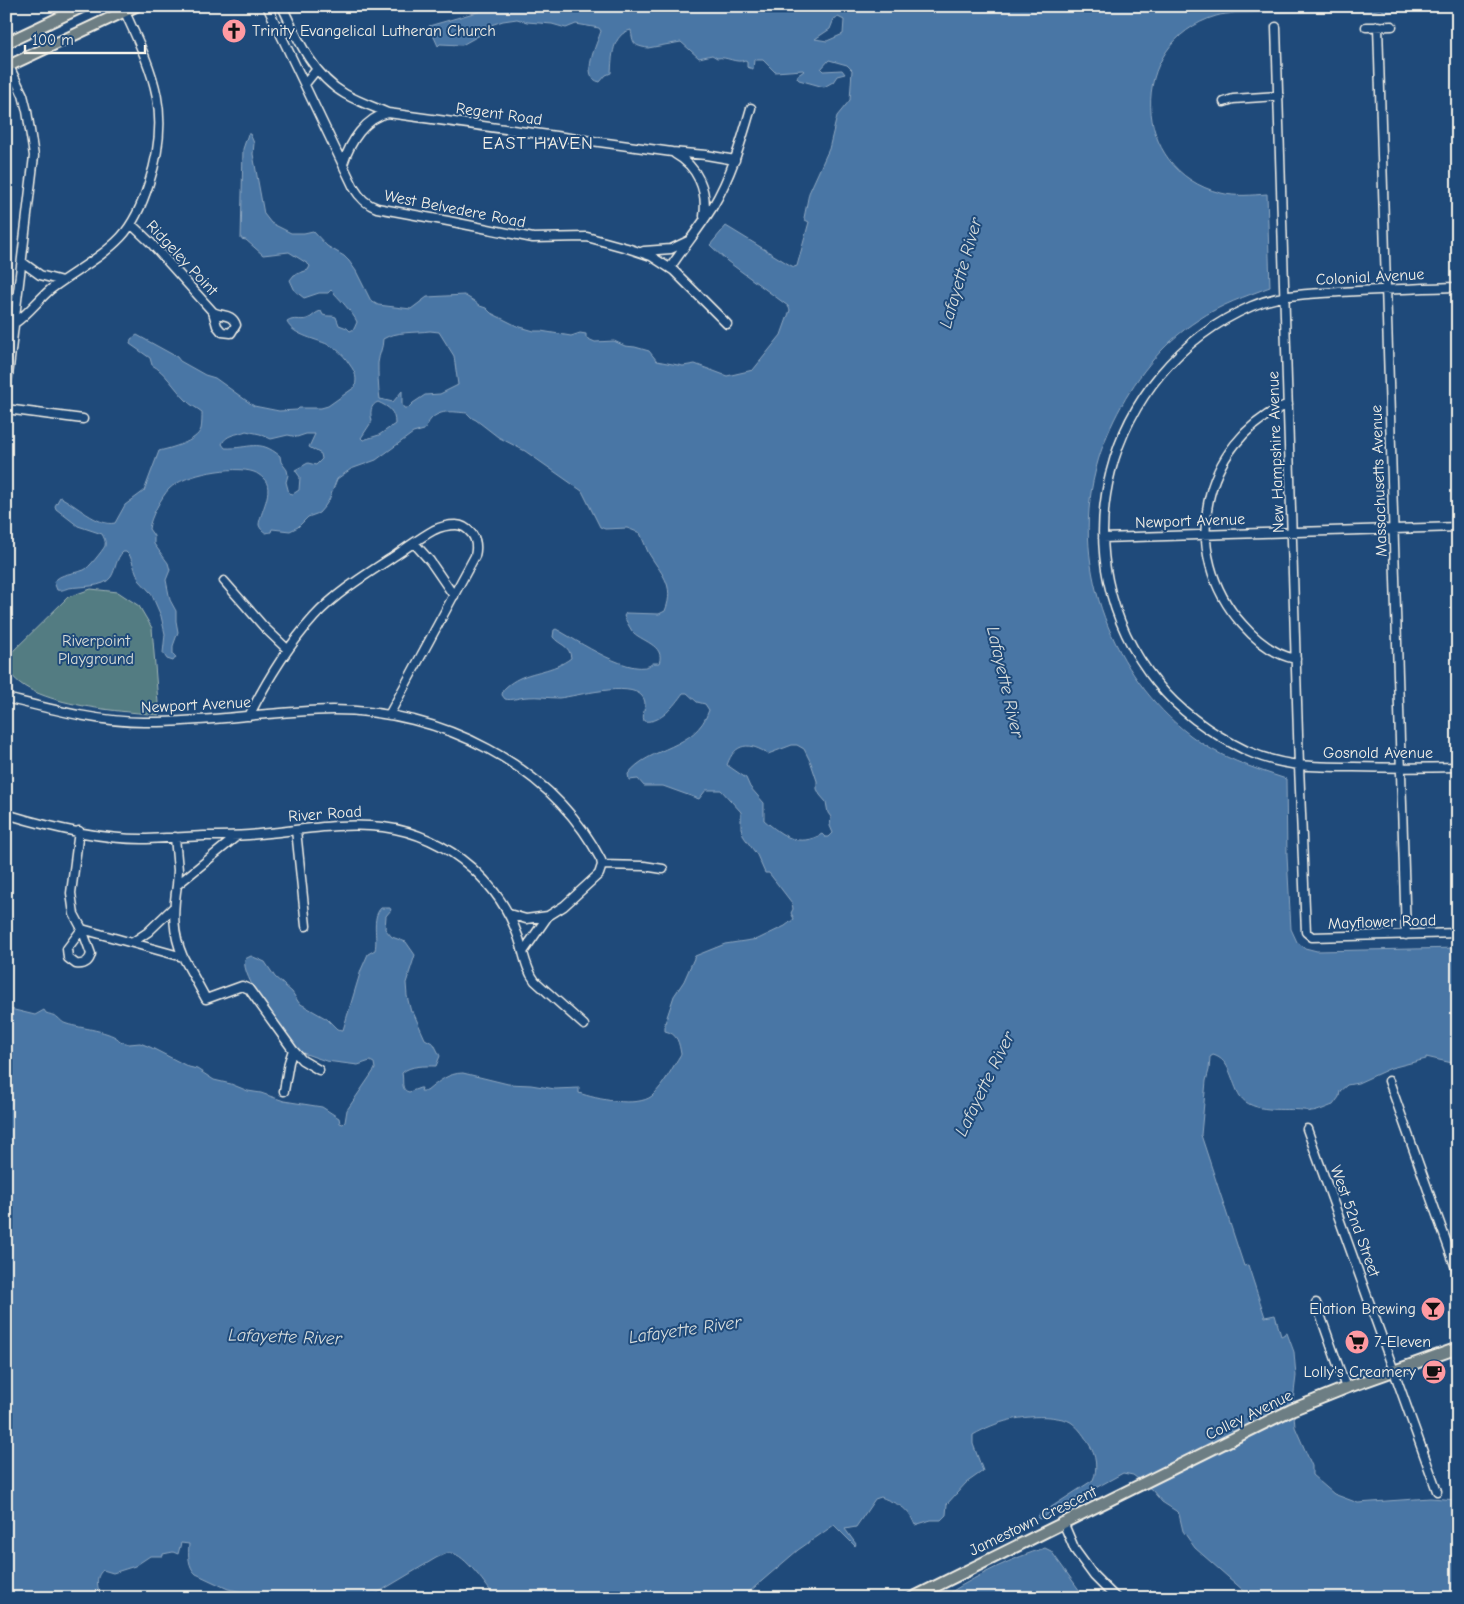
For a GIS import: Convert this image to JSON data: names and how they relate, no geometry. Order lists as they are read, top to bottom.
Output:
{
  "streets": {
    "main road": ["Colley Avenue", "Jamestown Crescent"],
    "street": [
      "Regent Road",
      "West Belvedere Road",
      "Ridgeley Point",
      "Colonial Avenue",
      "New Hampshire Avenue",
      "Massachusetts Avenue",
      "Newport Avenue",
      "Gosnold Avenue",
      "River Road",
      "Mayflower Road",
      "West 52nd Street"
    ]
  },
  "crossings": [
    ["Colonial Avenue", "New Hampshire Avenue"],
    ["Colonial Avenue", "Massachusetts Avenue"],
    ["New Hampshire Avenue", "Newport Avenue"],
    ["New Hampshire Avenue", "Gosnold Avenue"],
    ["New Hampshire Avenue", "Mayflower Road"],
    ["Massachusetts Avenue", "Newport Avenue"],
    ["Massachusetts Avenue", "Gosnold Avenue"],
    ["Massachusetts Avenue", "Mayflower Road"],
    ["West 52nd Street", "Colley Avenue"],
    ["Colley Avenue", "Jamestown Crescent"]
  ],
  "districts": ["EAST HAVEN"],
  "water": ["Lafayette River"],
  "parks": ["Riverpoint Playground"],
  "places": {
    "church": ["Trinity Evangelical Lutheran Church"],
    "bar": ["Elation Brewing"],
    "supermarket": ["7-Eleven"],
    "cafe": ["Lolly's Creamery"]
  },
  "scale_bar": "100 m"
}
